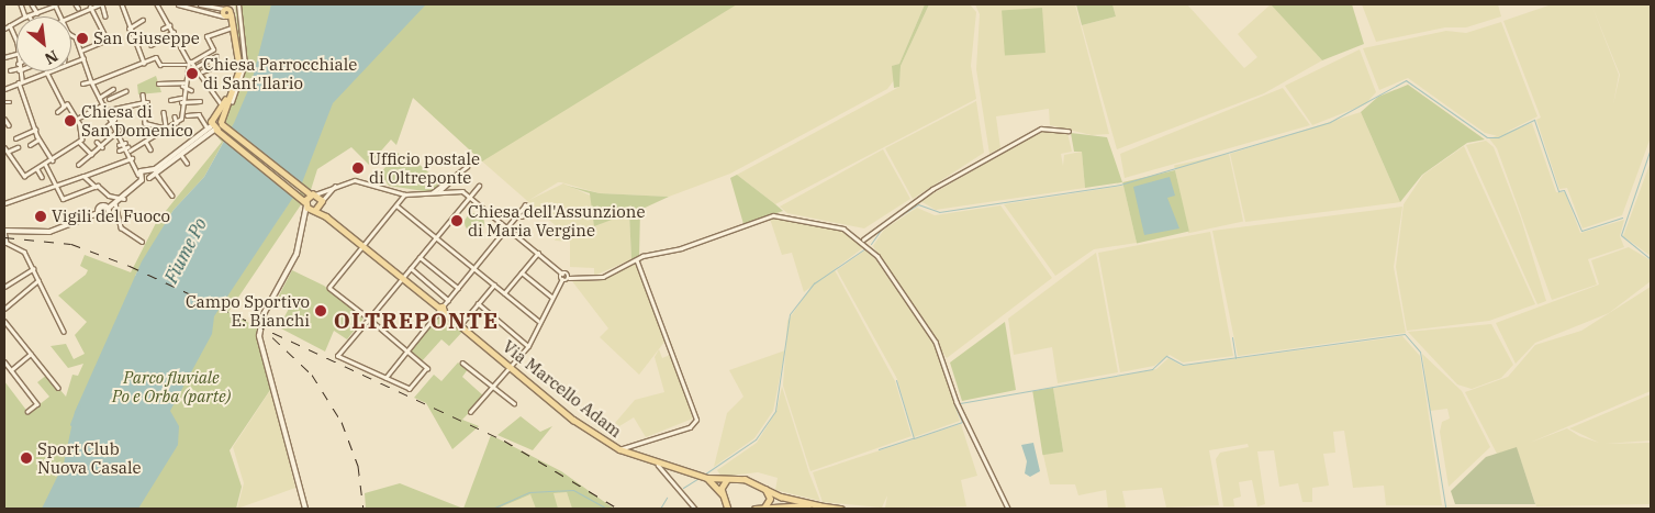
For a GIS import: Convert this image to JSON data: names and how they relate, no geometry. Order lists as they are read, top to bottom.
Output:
{
  "streets": {
    "main road": ["Via Marcello Adam"]
  },
  "districts": ["OLTREPONTE"],
  "water": ["Fiume Po"],
  "parks": ["Parco fluviale Po e Orba (parte)"],
  "places": [
    "San Giuseppe",
    "Chiesa Parrocchiale di Sant'Ilario",
    "Chiesa di San Domenico",
    "Ufficio postale di Oltreponte",
    "Vigili del Fuoco",
    "Chiesa dell'Assunzione di Maria Vergine",
    "Campo Sportivo E. Bianchi",
    "Sport Club Nuova Casale"
  ],
  "north": "bottom right"
}
